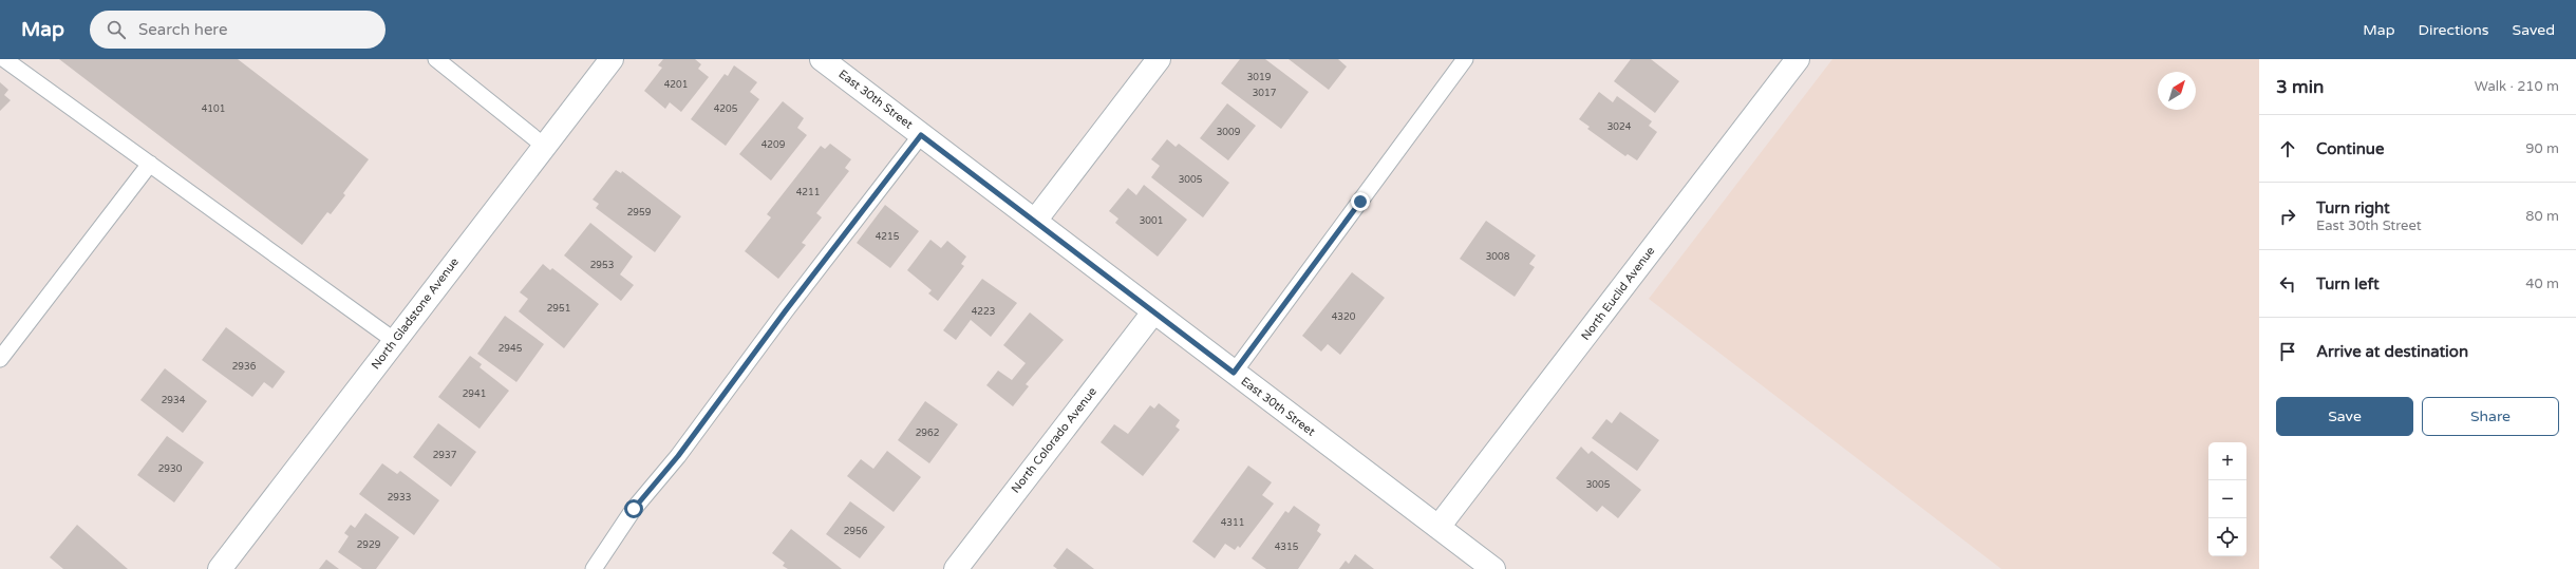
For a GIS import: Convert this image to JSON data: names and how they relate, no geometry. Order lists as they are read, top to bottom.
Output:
{
  "streets": {
    "street": [
      "East 30th Street",
      "North Euclid Avenue",
      "North Gladstone Avenue",
      "North Colorado Avenue"
    ]
  },
  "crossings": [
    ["East 30th Street", "North Euclid Avenue"],
    ["East 30th Street", "North Colorado Avenue"]
  ],
  "house_numbers": [
    "3019",
    "4201",
    "3017",
    "4101",
    "4205",
    "3024",
    "3009",
    "4209",
    "3005",
    "4211",
    "2959",
    "3001",
    "4215",
    "3008",
    "2953",
    "2951",
    "4223",
    "4320",
    "2945",
    "2936",
    "2941",
    "2934",
    "2962",
    "2937",
    "2930",
    "3005",
    "2933",
    "4311",
    "2956",
    "2929",
    "4315"
  ],
  "north": "top right",
  "page": {
    "header": "Map",
    "search": "Search here",
    "nav": ["Map", "Directions", "Saved"],
    "heading": ["3 min", "Walk · 210 m"],
    "list": [
      ["Continue", "90 m"],
      ["Turn right", "East 30th Street", "80 m"],
      ["Turn left", "40 m"],
      "Arrive at destination"
    ],
    "buttons": ["Save", "Share"],
    "map_buttons": ["+", "−"]
  }
}
